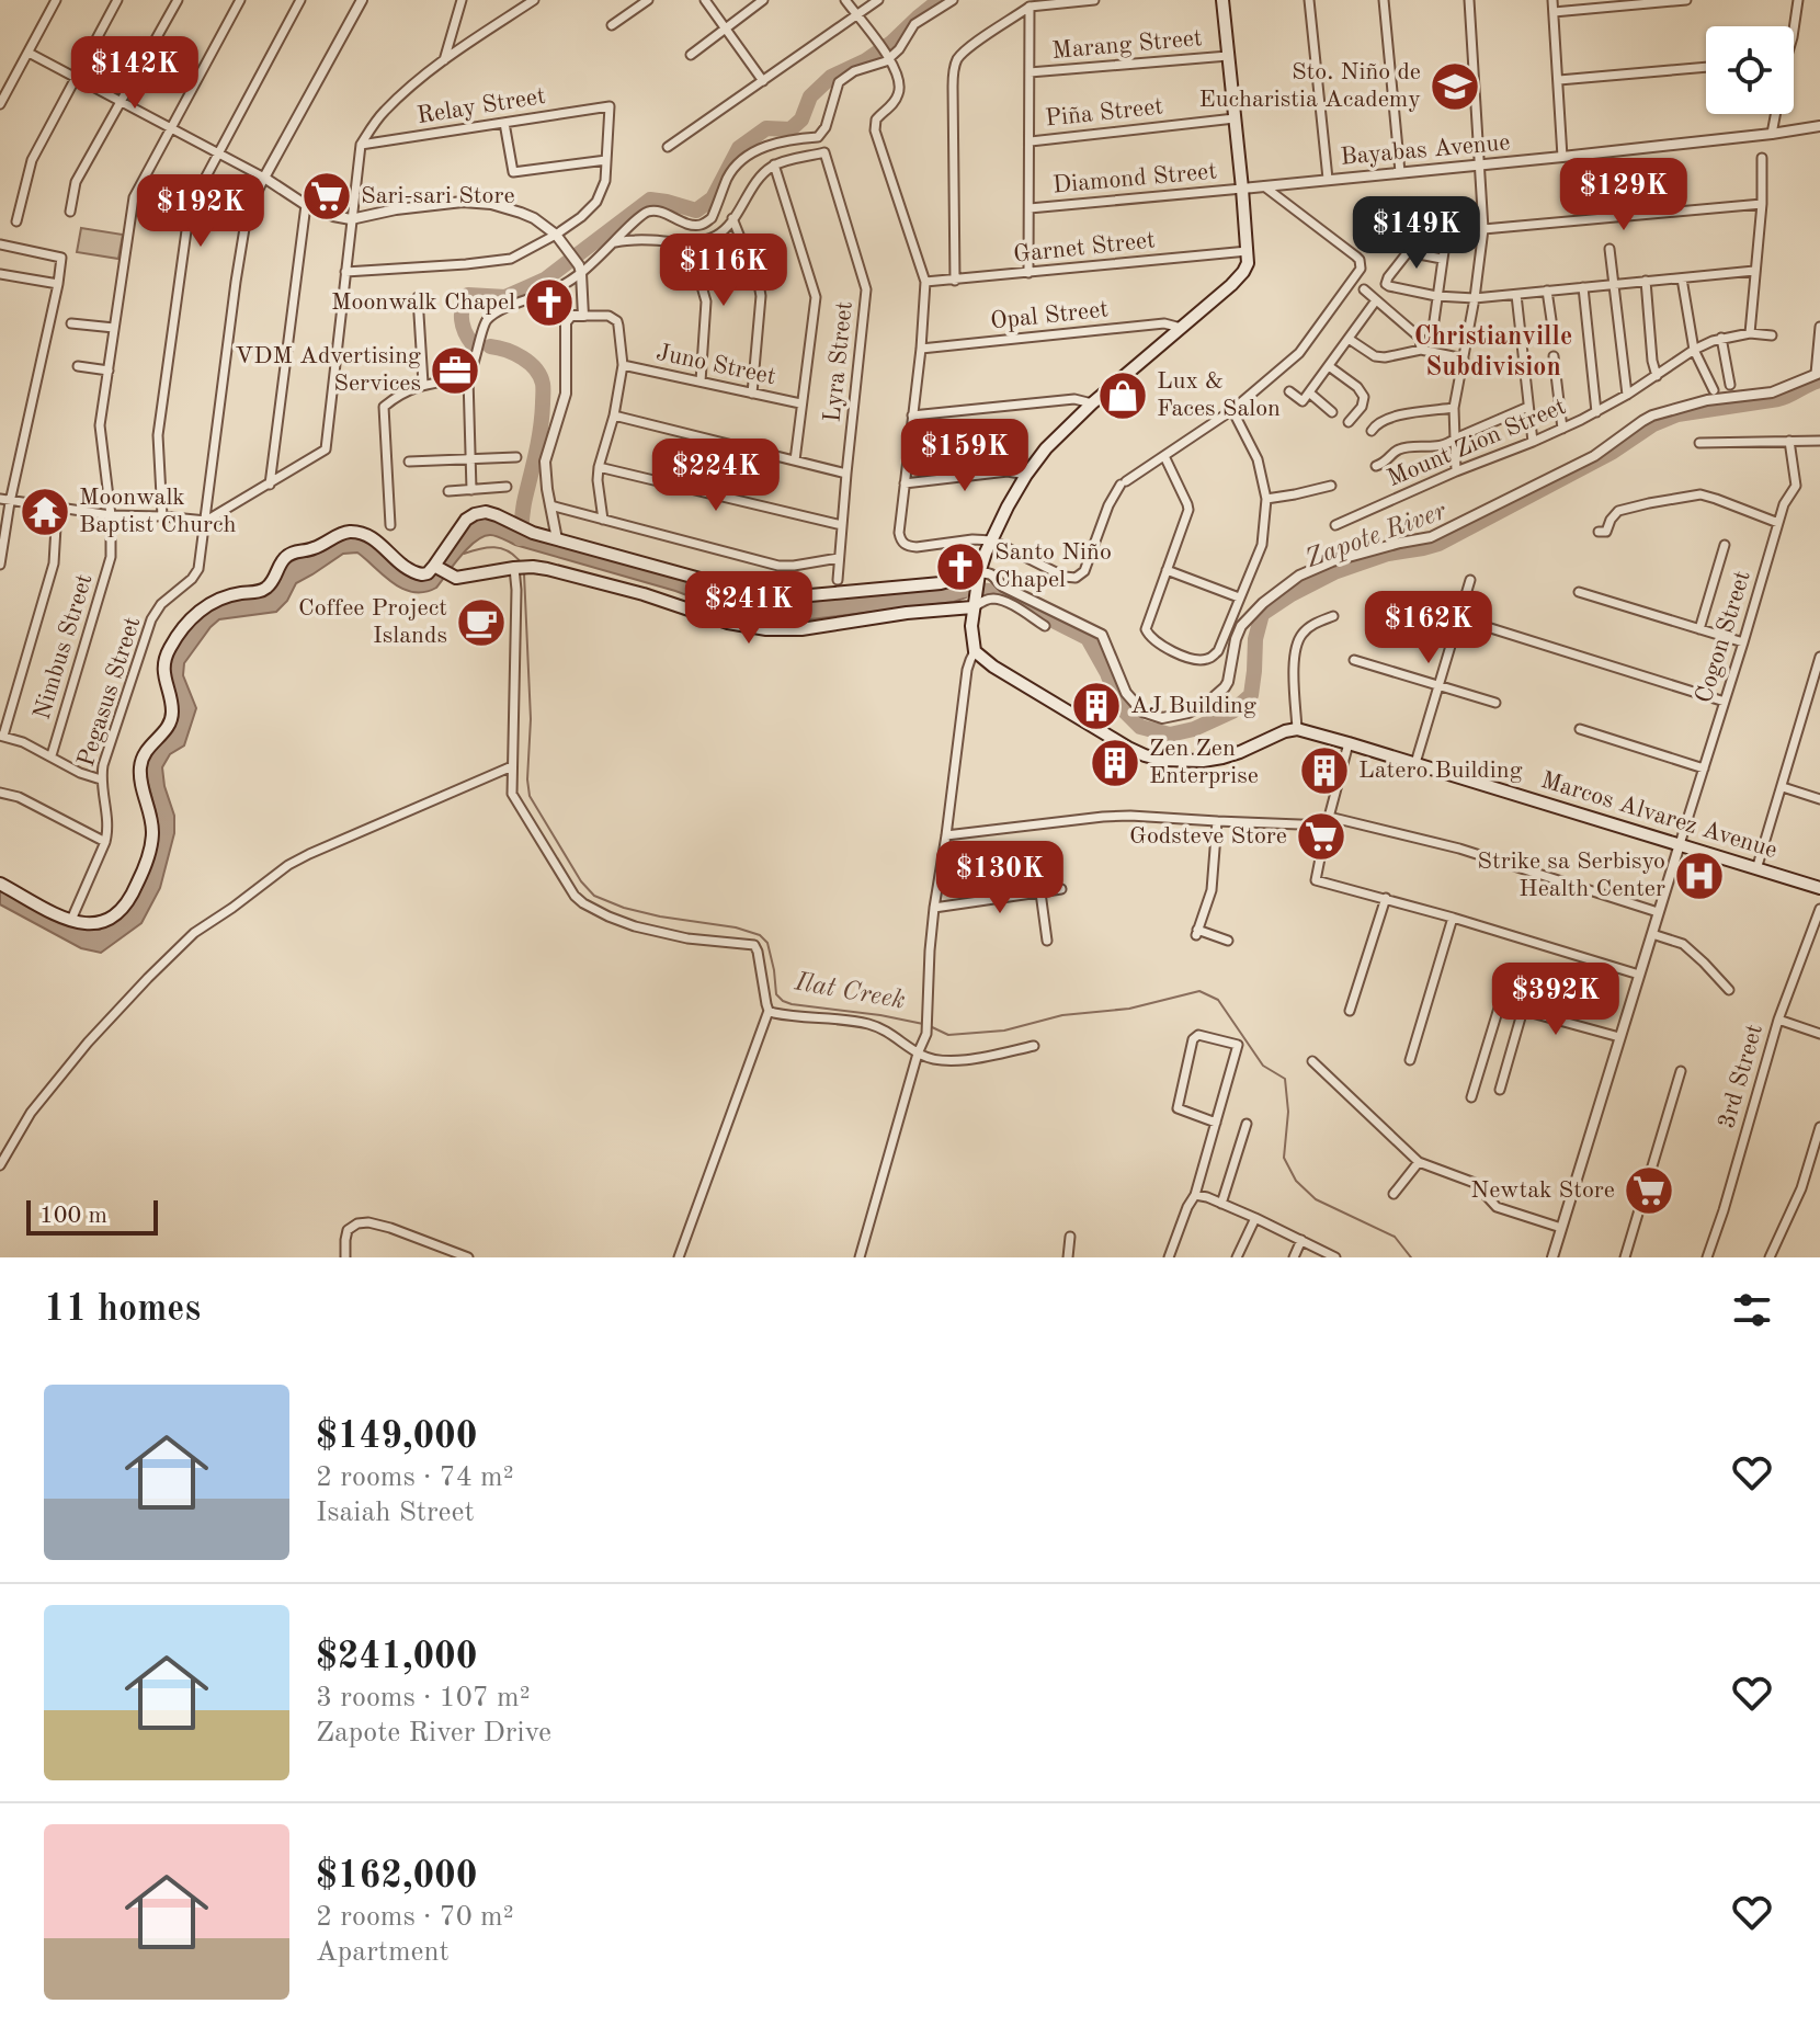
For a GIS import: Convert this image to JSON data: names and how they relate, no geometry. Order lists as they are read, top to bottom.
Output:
{
  "streets": {
    "main road": ["Marcos Alvarez Avenue"],
    "street": [
      "Marang Street",
      "Relay Street",
      "Piña Street",
      "Bayabas Avenue",
      "Diamond Street",
      "Garnet Street",
      "Opal Street",
      "Lyra Street",
      "Juno Street",
      "Mount Zion Street",
      "Cogon Street",
      "Nimbus Street",
      "Pegasus Street",
      "3rd Street"
    ]
  },
  "crossings": [
    ["Bayabas Avenue", "Diamond Street"],
    ["Cogon Street", "Marcos Alvarez Avenue"]
  ],
  "districts": ["Christianville Subdivision"],
  "water": ["Zapote River", "Ilat Creek"],
  "places": {
    "school or university": ["Sto. Niño de Eucharistia Academy"],
    "supermarket": ["Sari-sari Store", "Godsteve Store", "Newtak Store"],
    "church": ["Moonwalk Chapel", "Santo Niño Chapel"],
    "office": ["VDM Advertising Services"],
    "shop": ["Lux & Faces Salon"],
    "temple": ["Moonwalk Baptist Church"],
    "cafe": ["Coffee Project Islands"],
    "building": ["AJ Building", "Zen Zen Enterprise", "Latero Building"],
    "hospital": ["Strike sa Serbisyo Health Center"]
  },
  "scale_bar": "100 m",
  "page": {
    "price": [
      "$142K",
      "$129K",
      "$192K",
      "$149K",
      "$116K",
      "$159K",
      "$224K",
      "$241K",
      "$162K",
      "$130K",
      "$392K"
    ],
    "scale": "100 m",
    "heading": "11 homes",
    "list": [
      {
        "name": "$149,000",
        "note": "2 rooms · 74 m² · Isaiah Street"
      },
      {
        "name": "$241,000",
        "note": "3 rooms · 107 m² · Zapote River Drive"
      },
      {
        "name": "$162,000",
        "note": "2 rooms · 70 m² · Apartment"
      }
    ]
  }
}
